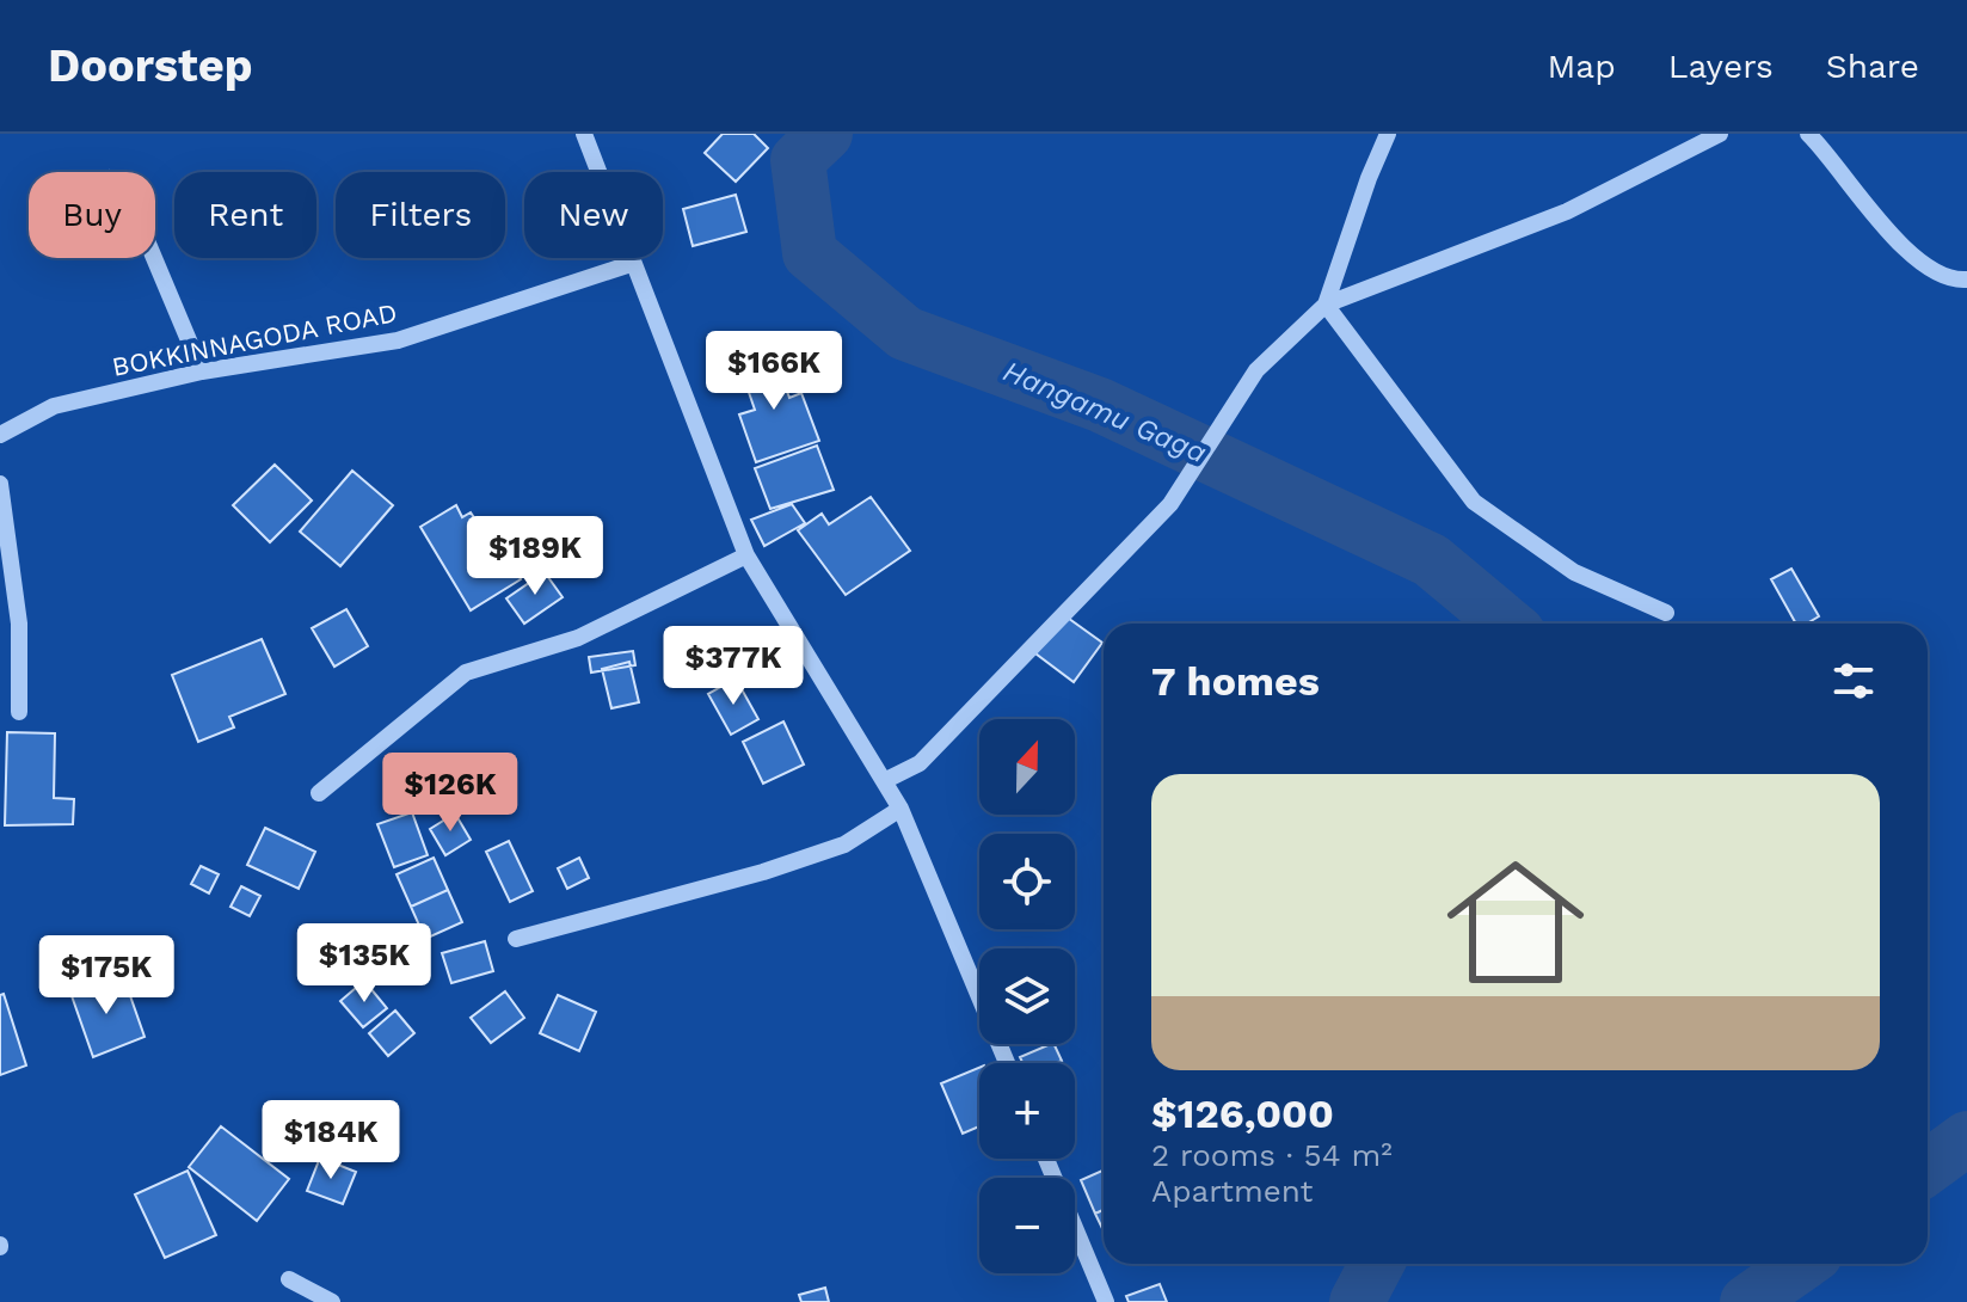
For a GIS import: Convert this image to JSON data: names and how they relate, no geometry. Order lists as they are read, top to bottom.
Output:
{
  "streets": {
    "street": ["BOKKINNAGODA ROAD"]
  },
  "water": ["Hangamu Gaga"],
  "north": "top",
  "page": {
    "header": "Doorstep",
    "nav": ["Map", "Layers", "Share"],
    "chip": [
      "Buy",
      "Rent",
      "Filters",
      "New"
    ],
    "price": [
      "$166K",
      "$189K",
      "$377K",
      "$126K",
      "$135K",
      "$175K",
      "$184K"
    ],
    "heading": "7 homes",
    "map_buttons": ["+", "−"],
    "list": [
      {
        "name": "$126,000",
        "note": "2 rooms · 54 m² · Apartment"
      }
    ]
  }
}
